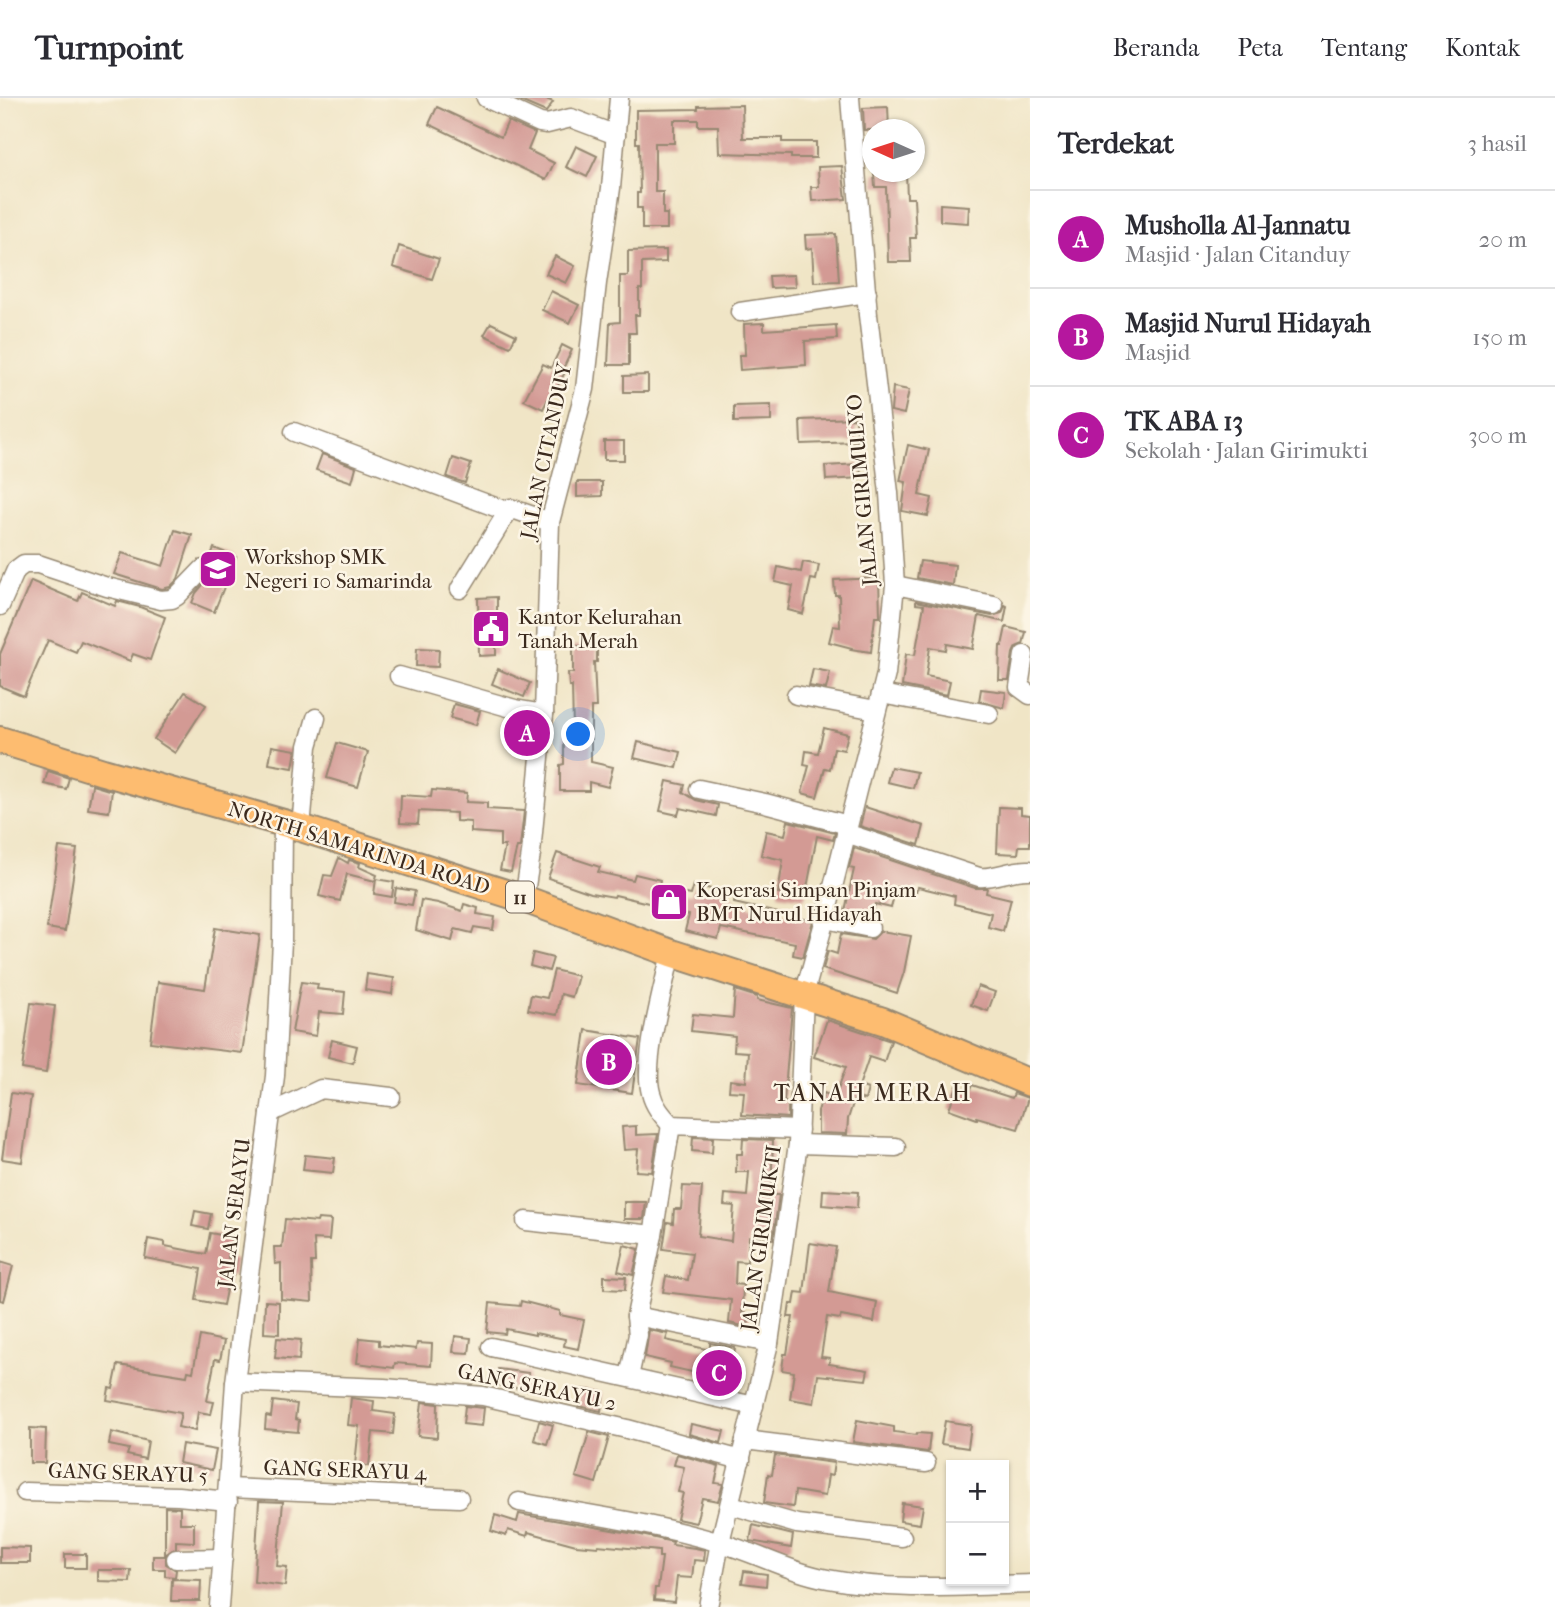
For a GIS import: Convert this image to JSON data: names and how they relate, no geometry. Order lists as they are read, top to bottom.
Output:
{
  "streets": {
    "highway": ["NORTH SAMARINDA ROAD", "11"],
    "street": [
      "JALAN CITANDUY",
      "JALAN GIRIMULYO",
      "JALAN SERAYU",
      "JALAN GIRIMUKTI",
      "GANG SERAYU 2",
      "GANG SERAYU 4",
      "GANG SERAYU 5"
    ]
  },
  "crossings": [
    ["JALAN CITANDUY", "NORTH SAMARINDA ROAD"],
    ["JALAN GIRIMULYO", "NORTH SAMARINDA ROAD"],
    ["JALAN GIRIMULYO", "JALAN GIRIMUKTI"],
    ["NORTH SAMARINDA ROAD", "JALAN SERAYU"],
    ["NORTH SAMARINDA ROAD", "JALAN GIRIMUKTI"],
    ["JALAN SERAYU", "GANG SERAYU 2"],
    ["JALAN SERAYU", "GANG SERAYU 4"],
    ["JALAN SERAYU", "GANG SERAYU 5"],
    ["JALAN GIRIMUKTI", "GANG SERAYU 2"],
    ["GANG SERAYU 4", "GANG SERAYU 5"]
  ],
  "districts": ["TANAH MERAH"],
  "places": {
    "school or university": ["Workshop SMK Negeri 10 Samarinda"],
    "public building": ["Kantor Kelurahan Tanah Merah"],
    "shop": ["Koperasi Simpan Pinjam BMT Nurul Hidayah"]
  },
  "north": "left",
  "page": {
    "header": "Turnpoint",
    "nav": [
      "Beranda",
      "Peta",
      "Tentang",
      "Kontak"
    ],
    "heading": ["Terdekat", "3 hasil"],
    "list": [
      {
        "mark": "A",
        "name": "Musholla Al-Jannatu",
        "note": "Masjid · Jalan Citanduy",
        "value": "20 m"
      },
      {
        "mark": "B",
        "name": "Masjid Nurul Hidayah",
        "note": "Masjid",
        "value": "150 m"
      },
      {
        "mark": "C",
        "name": "TK ABA 13",
        "note": "Sekolah · Jalan Girimukti",
        "value": "300 m"
      }
    ],
    "pins": ["A", "B", "C"],
    "map_buttons": ["+", "−"]
  }
}
